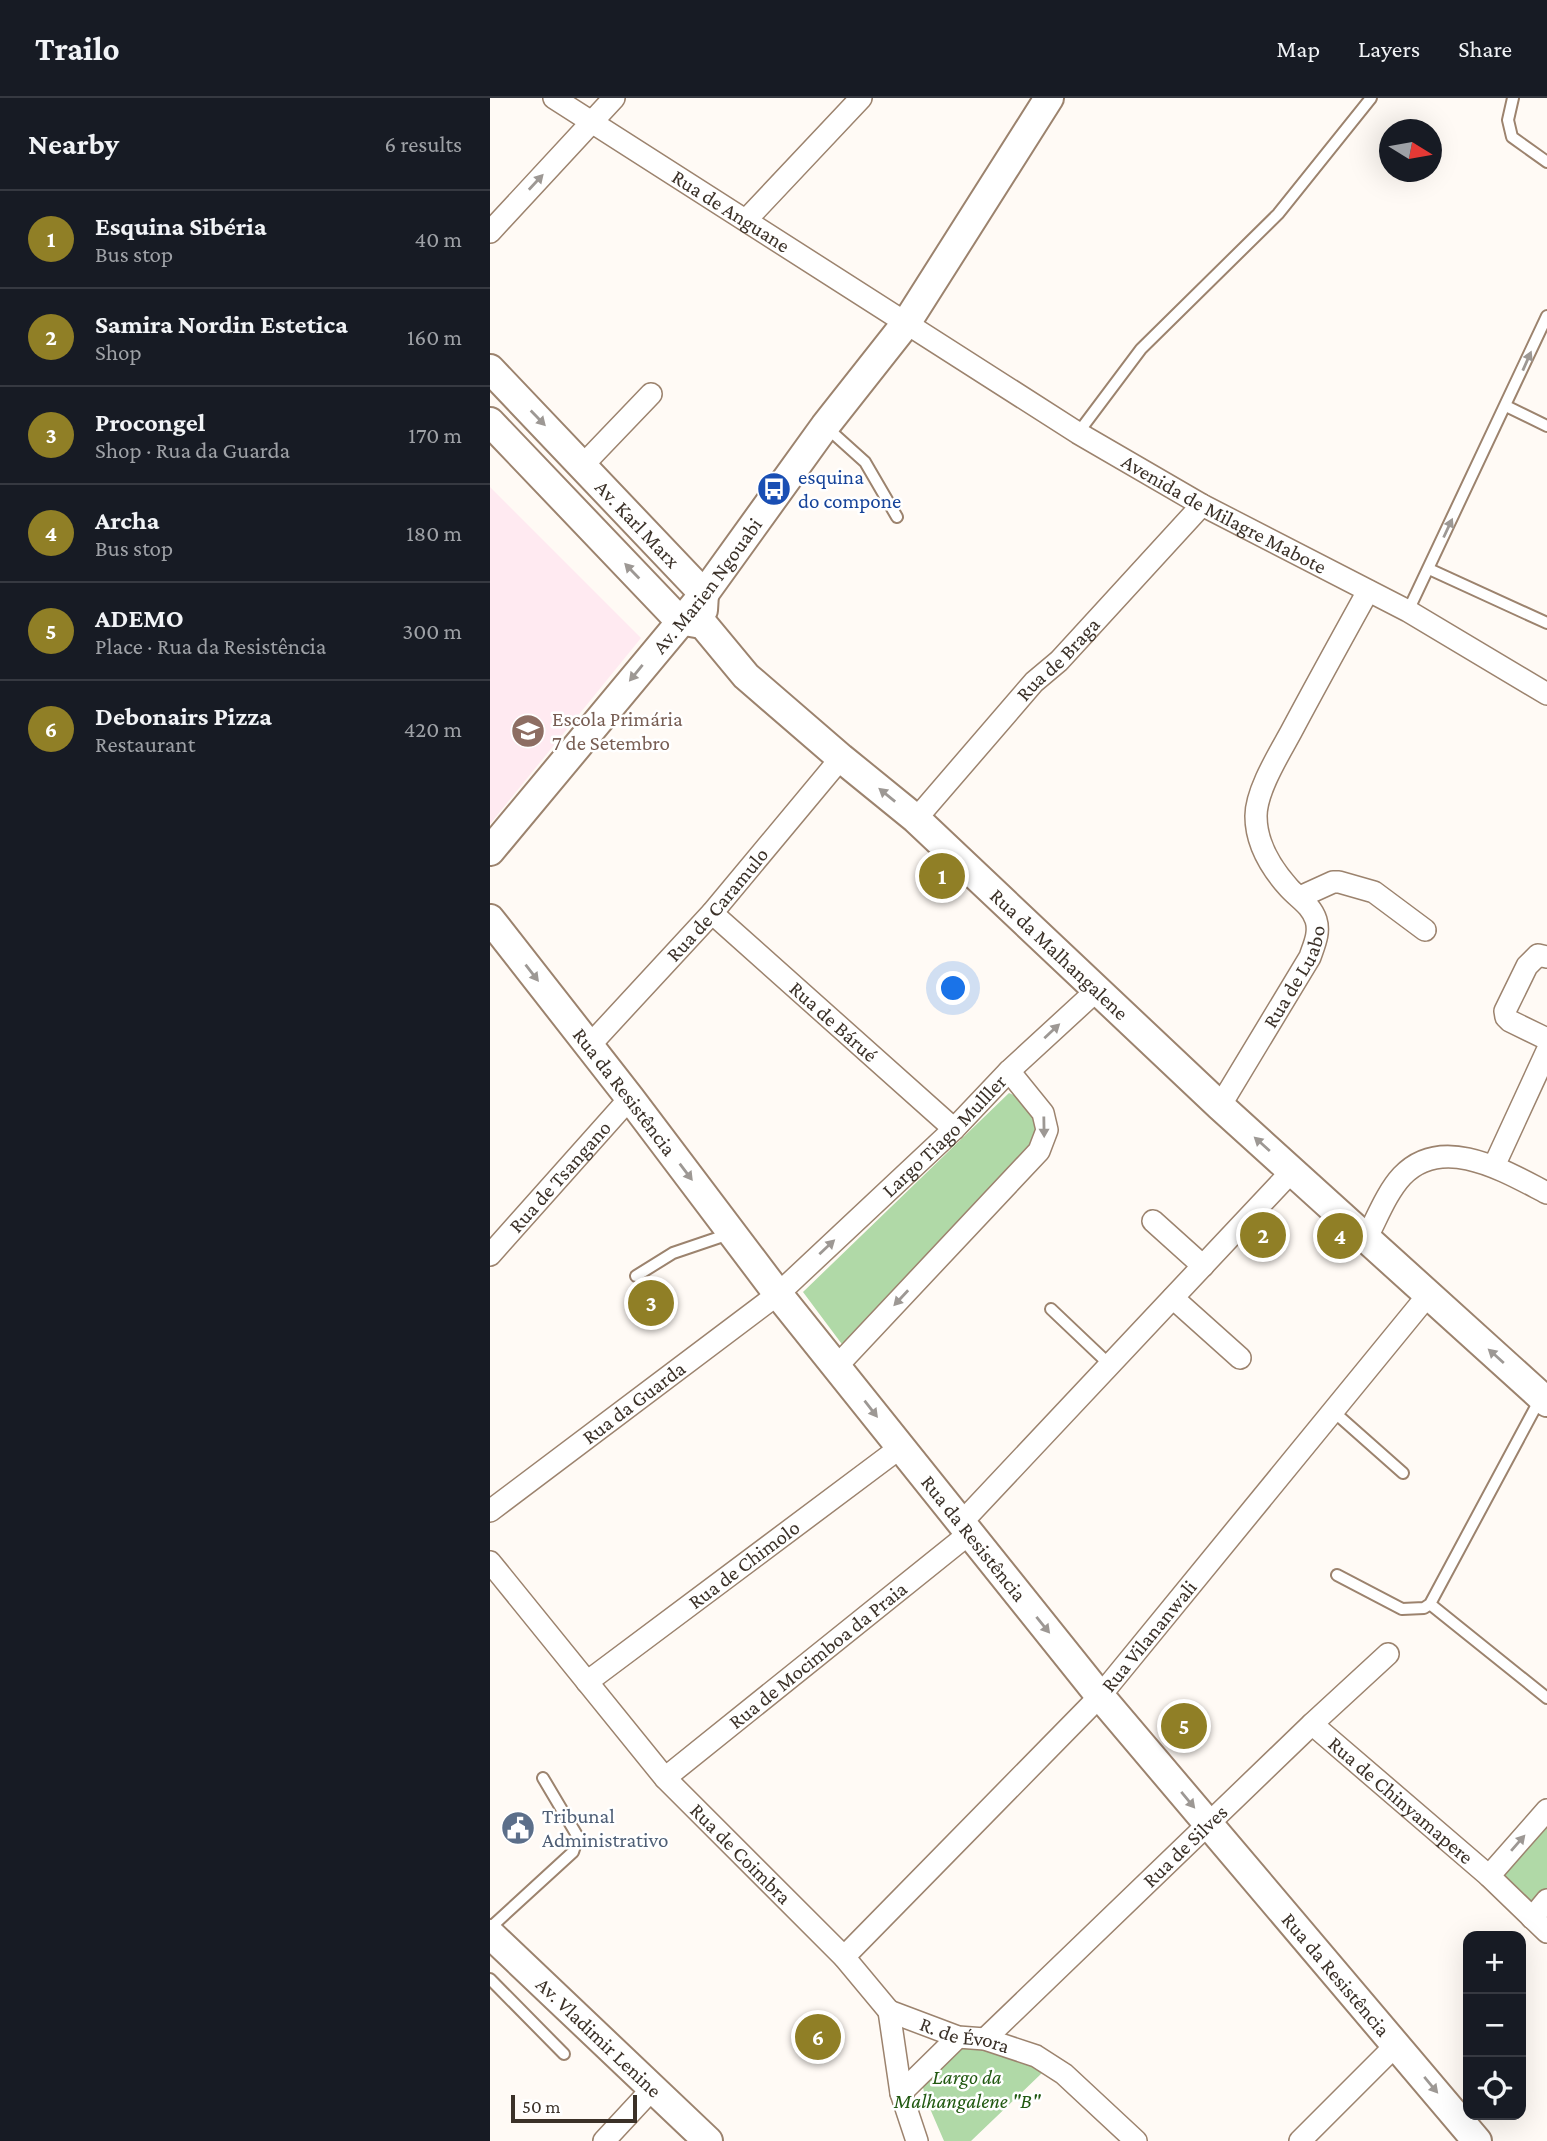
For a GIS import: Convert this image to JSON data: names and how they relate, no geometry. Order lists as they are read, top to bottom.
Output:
{
  "streets": {
    "street": [
      "Rua de Anguane",
      "Avenida de Milagre Mabote",
      "Av. Karl Marx",
      "Av. Marien Ngouabi",
      "Rua de Braga",
      "Rua de Caramulo",
      "Rua da Malhangalene",
      "Rua de Luabo",
      "Rua de Bárué",
      "Rua da Resistência",
      "Largo Tiago Mulller",
      "Rua de Tsangano",
      "Rua da Guarda",
      "Rua de Chimolo",
      "Rua Vilananwali",
      "Rua de Mocimboa da Praia",
      "Rua de Chinyamapere",
      "Rua de Silves",
      "Rua de Coimbra",
      "R. de Évora",
      "Av. Vladimir Lenine"
    ]
  },
  "crossings": [
    ["Rua de Anguane", "Avenida de Milagre Mabote"],
    ["Rua de Anguane", "Av. Marien Ngouabi"],
    ["Avenida de Milagre Mabote", "Av. Marien Ngouabi"],
    ["Avenida de Milagre Mabote", "Rua de Braga"],
    ["Av. Karl Marx", "Av. Marien Ngouabi"],
    ["Av. Karl Marx", "Rua da Malhangalene"],
    ["Av. Marien Ngouabi", "Rua da Malhangalene"],
    ["Rua de Braga", "Rua da Malhangalene"],
    ["Rua de Caramulo", "Rua da Malhangalene"],
    ["Rua de Caramulo", "Rua de Bárué"],
    ["Rua de Caramulo", "Rua da Resistência"],
    ["Rua da Malhangalene", "Rua de Luabo"],
    ["Rua da Malhangalene", "Rua Vilananwali"],
    ["Rua de Bárué", "Largo Tiago Mulller"],
    ["Rua da Resistência", "Largo Tiago Mulller"],
    ["Rua da Resistência", "Rua de Tsangano"],
    ["Rua da Resistência", "Rua da Guarda"],
    ["Rua da Resistência", "Rua de Chimolo"],
    ["Rua da Resistência", "Rua Vilananwali"],
    ["Rua da Resistência", "Rua de Mocimboa da Praia"],
    ["Rua da Resistência", "Rua de Silves"],
    ["Largo Tiago Mulller", "Rua da Guarda"],
    ["Rua de Chimolo", "Rua de Coimbra"],
    ["Rua Vilananwali", "Rua de Coimbra"],
    ["Rua de Mocimboa da Praia", "Rua de Coimbra"],
    ["Rua de Chinyamapere", "Rua de Silves"],
    ["Rua de Silves", "R. de Évora"],
    ["Rua de Coimbra", "R. de Évora"]
  ],
  "one_way": ["Rua da Resistência"],
  "parks": ["Largo da Malhangalene \"B\""],
  "places": {
    "bus stop": ["esquina do compone"],
    "school or university": ["Escola Primária 7 de Setembro"],
    "public building": ["Tribunal Administrativo"]
  },
  "scale_bar": "50 m",
  "north": "right",
  "page": {
    "header": "Trailo",
    "nav": ["Map", "Layers", "Share"],
    "heading": ["Nearby", "6 results"],
    "list": [
      {
        "mark": "1",
        "name": "Esquina Sibéria",
        "note": "Bus stop",
        "value": "40 m"
      },
      {
        "mark": "2",
        "name": "Samira Nordin Estetica",
        "note": "Shop",
        "value": "160 m"
      },
      {
        "mark": "3",
        "name": "Procongel",
        "note": "Shop · Rua da Guarda",
        "value": "170 m"
      },
      {
        "mark": "4",
        "name": "Archa",
        "note": "Bus stop",
        "value": "180 m"
      },
      {
        "mark": "5",
        "name": "ADEMO",
        "note": "Place · Rua da Resistência",
        "value": "300 m"
      },
      {
        "mark": "6",
        "name": "Debonairs Pizza",
        "note": "Restaurant",
        "value": "420 m"
      }
    ],
    "pins": [
      "1",
      "2",
      "4",
      "3",
      "5",
      "6"
    ],
    "map_buttons": ["+", "−"],
    "scale": "50 m"
  }
}
